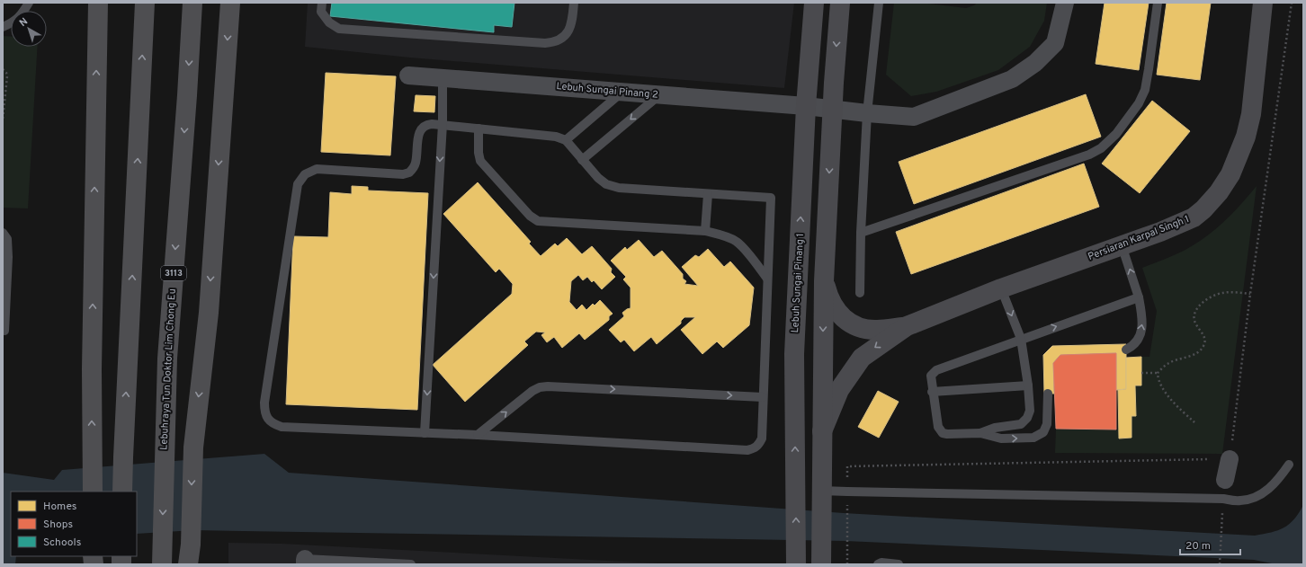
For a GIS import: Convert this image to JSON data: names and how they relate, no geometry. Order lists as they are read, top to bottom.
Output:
{
  "streets": {
    "highway": ["3113", "Lebuhraya Tun Doktor Lim Chong Eu"],
    "street": ["Lebuh Sungai Pinang 2", "Persiaran Karpal Singh 1", "Lebuh Sungai Pinang 1"]
  },
  "crossings": [
    ["Lebuh Sungai Pinang 2", "Lebuh Sungai Pinang 1"]
  ],
  "legend": ["Homes", "Shops", "Schools"],
  "scale_bar": "20 m",
  "north": "top left"
}
